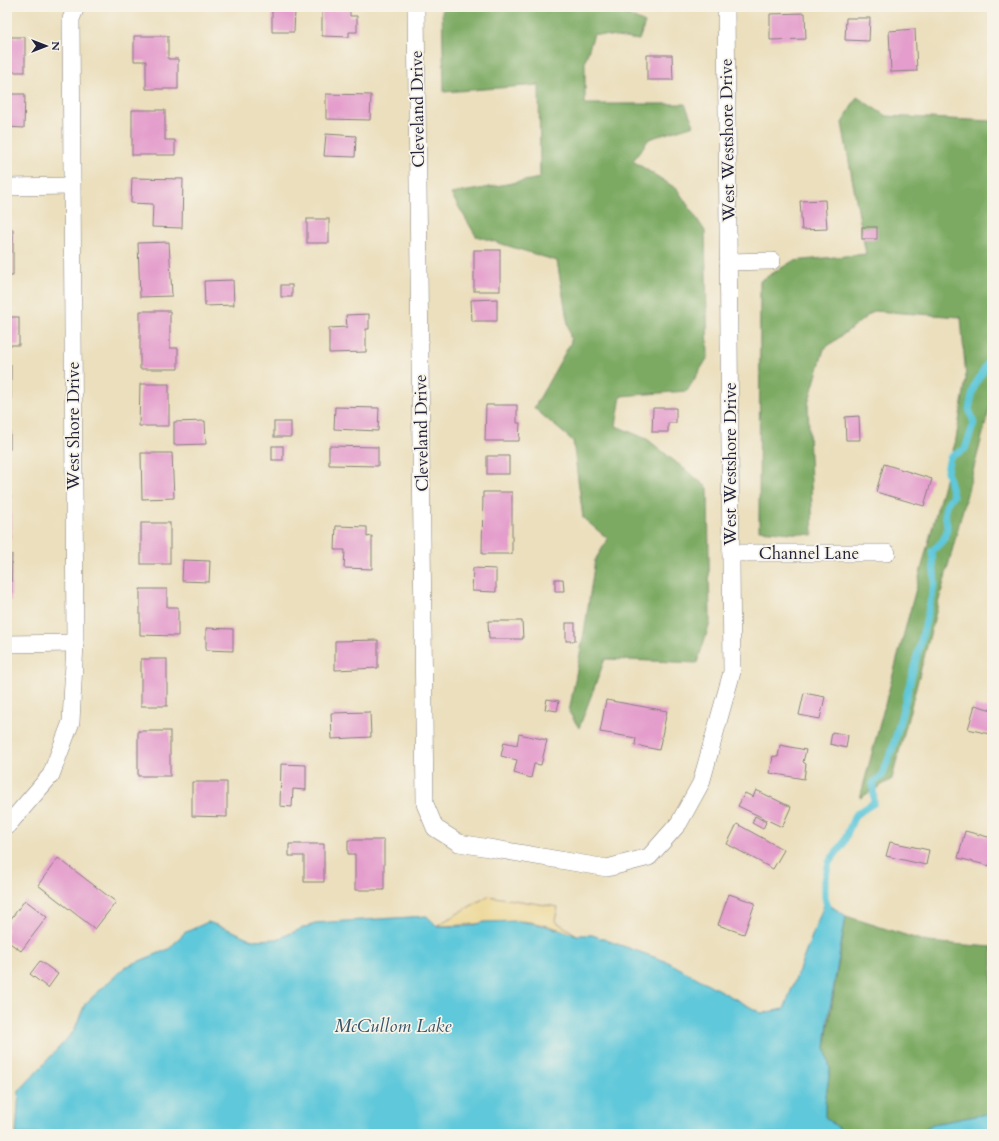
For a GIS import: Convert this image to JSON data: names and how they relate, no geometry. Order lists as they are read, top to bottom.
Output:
{
  "streets": {
    "street": [
      "Cleveland Drive",
      "West Westshore Drive",
      "West Shore Drive",
      "Channel Lane"
    ]
  },
  "crossings": [
    ["Cleveland Drive", "West Westshore Drive"],
    ["West Westshore Drive", "Channel Lane"]
  ],
  "water": ["McCullom Lake"],
  "north": "right"
}
